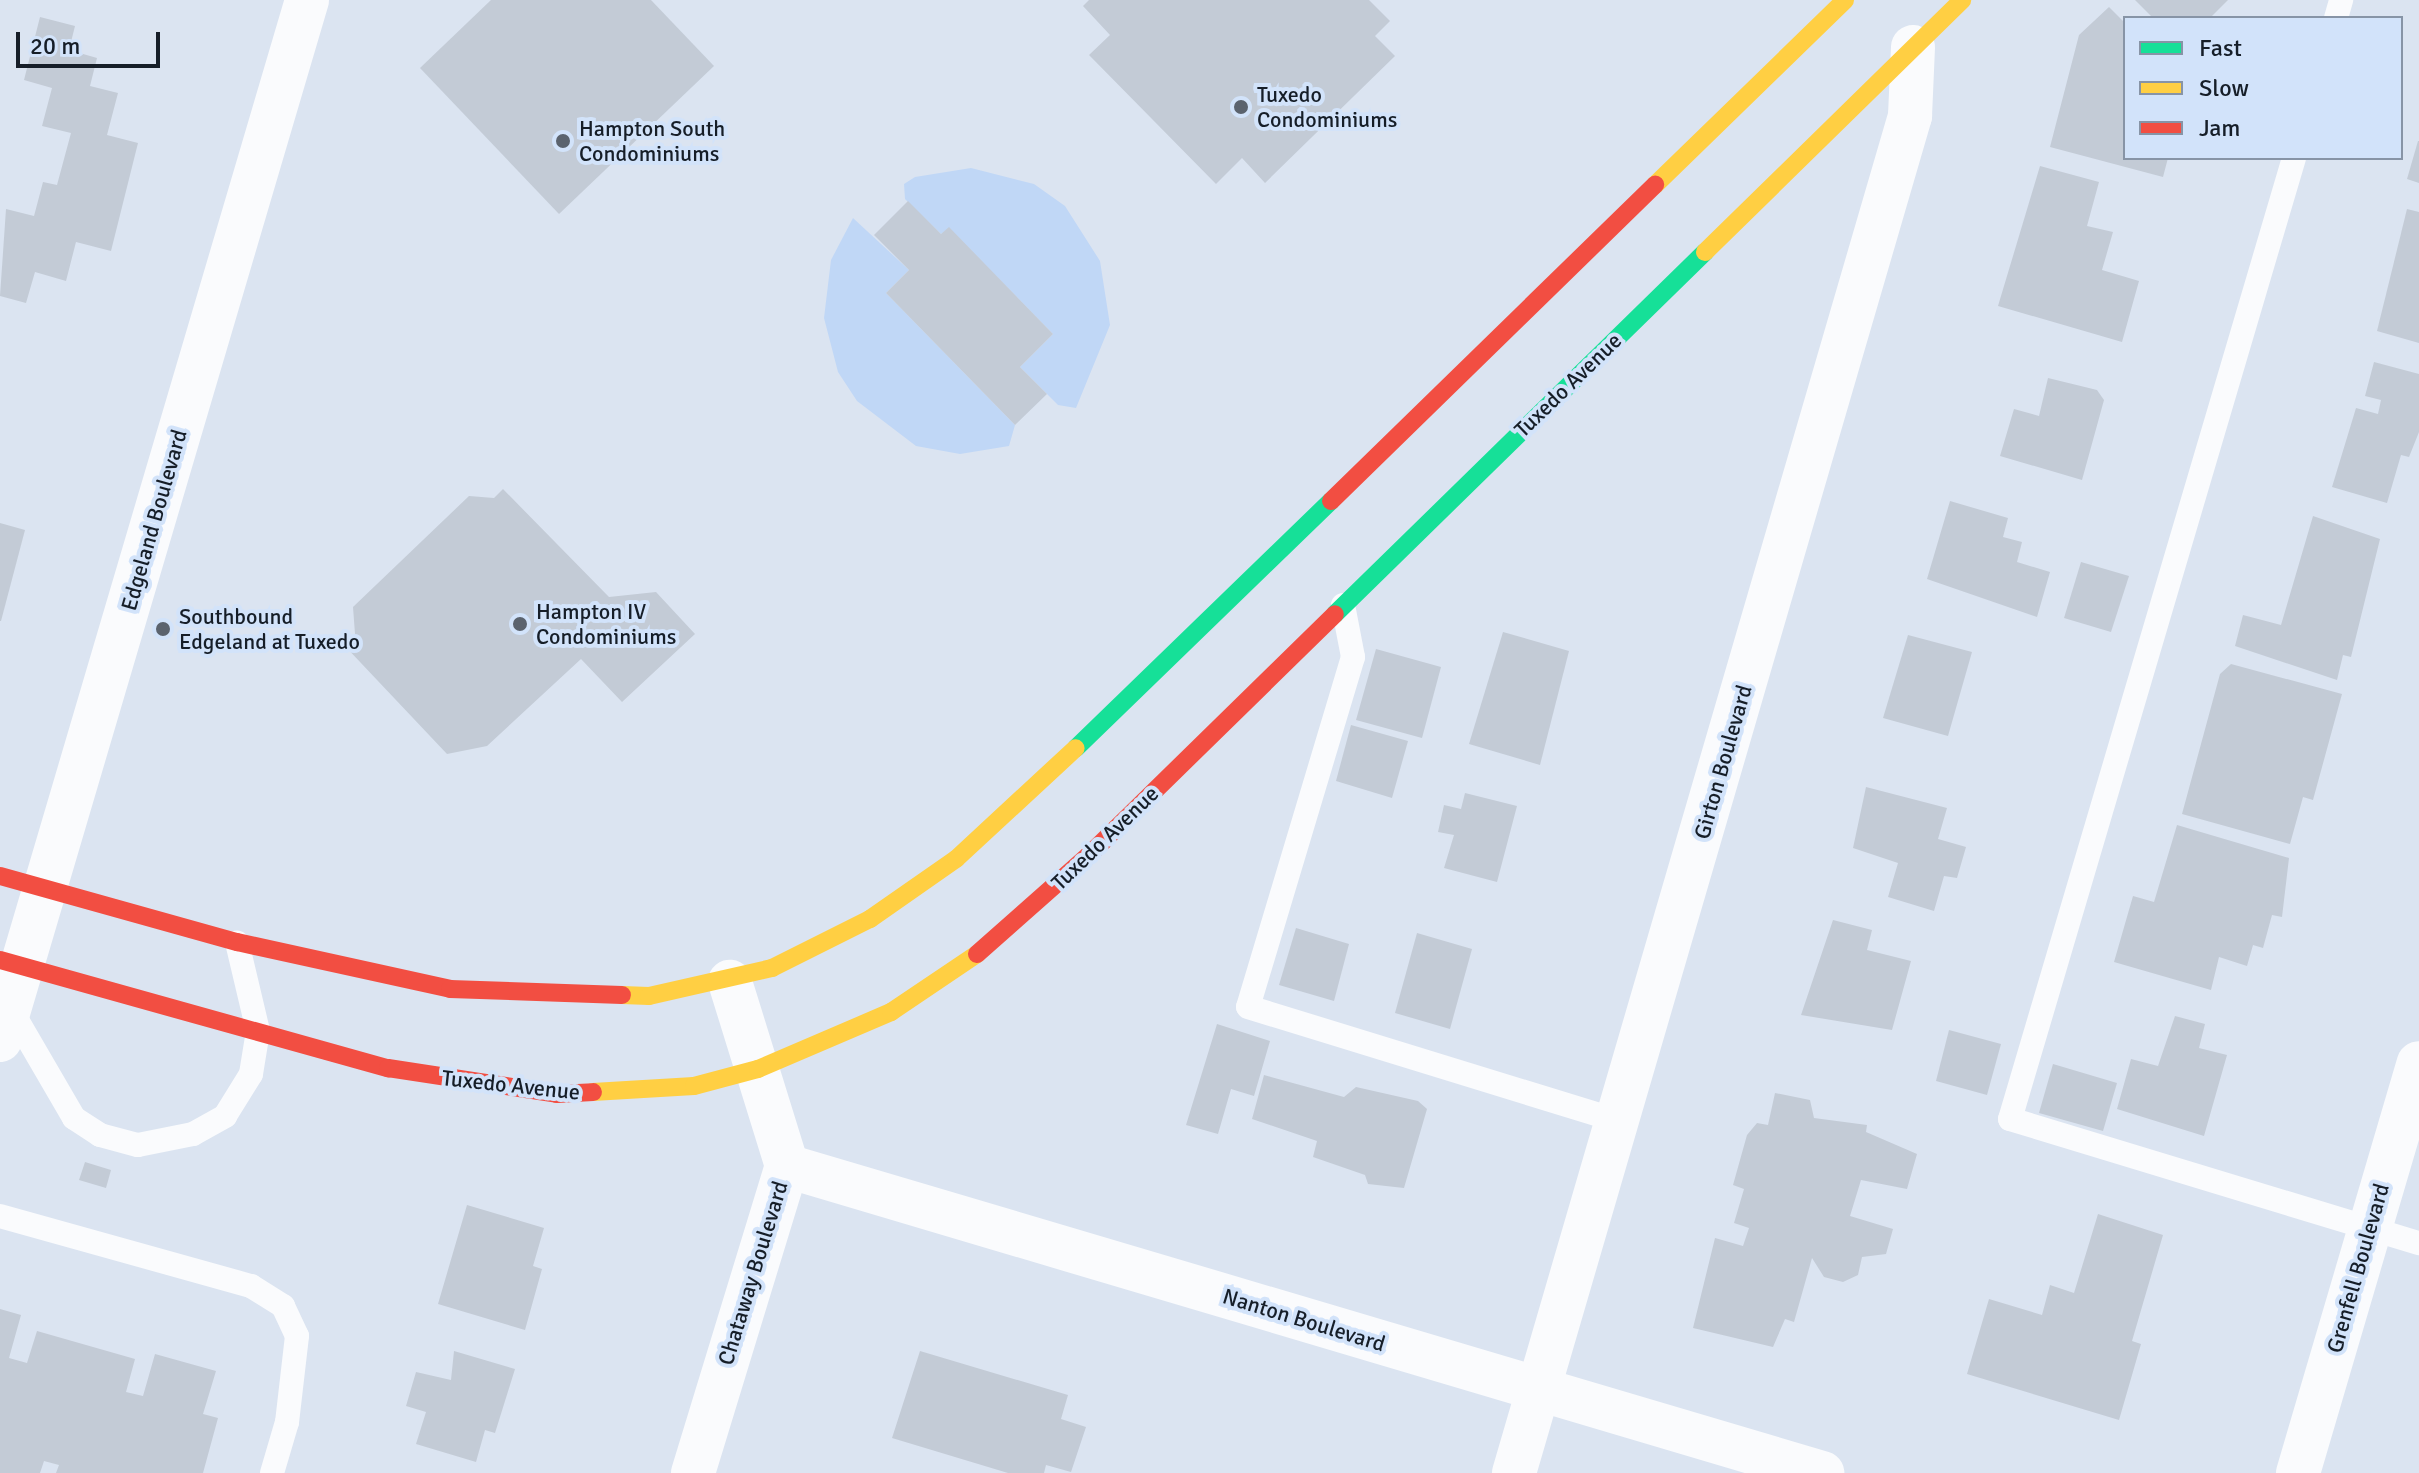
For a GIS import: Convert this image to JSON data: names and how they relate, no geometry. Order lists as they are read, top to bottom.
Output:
{
  "streets": {
    "main road": ["Tuxedo Avenue"],
    "street": [
      "Edgeland Boulevard",
      "Girton Boulevard",
      "Grenfell Boulevard",
      "Chataway Boulevard",
      "Nanton Boulevard"
    ]
  },
  "crossings": [
    ["Tuxedo Avenue", "Edgeland Boulevard"],
    ["Tuxedo Avenue", "Girton Boulevard"],
    ["Tuxedo Avenue", "Chataway Boulevard"],
    ["Girton Boulevard", "Nanton Boulevard"],
    ["Chataway Boulevard", "Nanton Boulevard"]
  ],
  "places": [
    "Tuxedo Condominiums",
    "Hampton South Condominiums",
    "Hampton IV Condominiums",
    "Southbound Edgeland at Tuxedo"
  ],
  "legend": ["Fast", "Slow", "Jam"],
  "scale_bar": "20 m"
}
